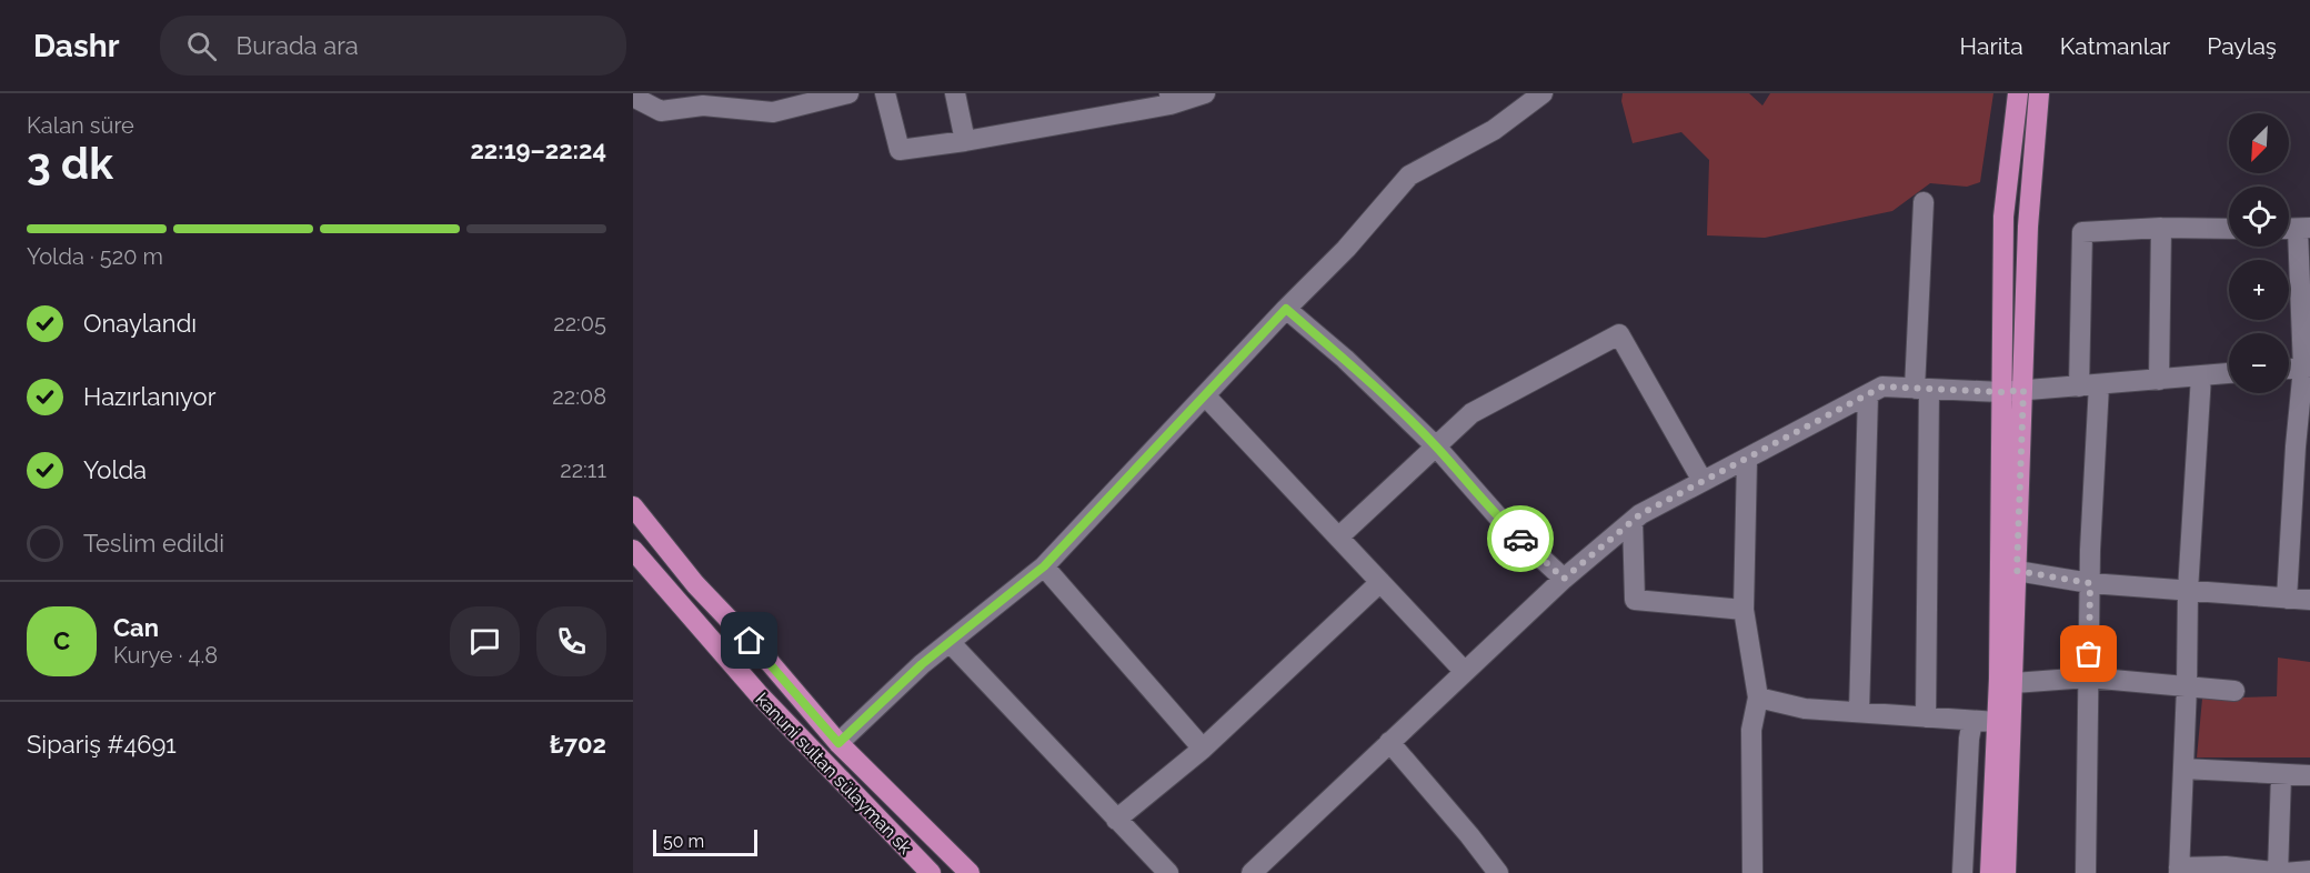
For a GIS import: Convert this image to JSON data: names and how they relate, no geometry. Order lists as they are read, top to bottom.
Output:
{
  "streets": {
    "main road": ["kanuni sultan sülayman sk"]
  },
  "scale_bar": "50 m",
  "north": "bottom left",
  "page": {
    "header": "Dashr",
    "search": "Burada ara",
    "nav": ["Harita", "Katmanlar", "Paylaş"],
    "heading": ["3 dk", "Kalan süre", "22:19–22:24"],
    "panel": [
      "Can",
      "Kurye · 4.8",
      "Sipariş #4691",
      "₺702"
    ],
    "map_buttons": ["+", "−"],
    "bar": "Yolda · 520 m",
    "list": [
      ["Onaylandı", "22:05"],
      ["Hazırlanıyor", "22:08"],
      ["Yolda", "22:11"],
      "Teslim edildi"
    ],
    "round": "C",
    "scale": "50 m"
  }
}
